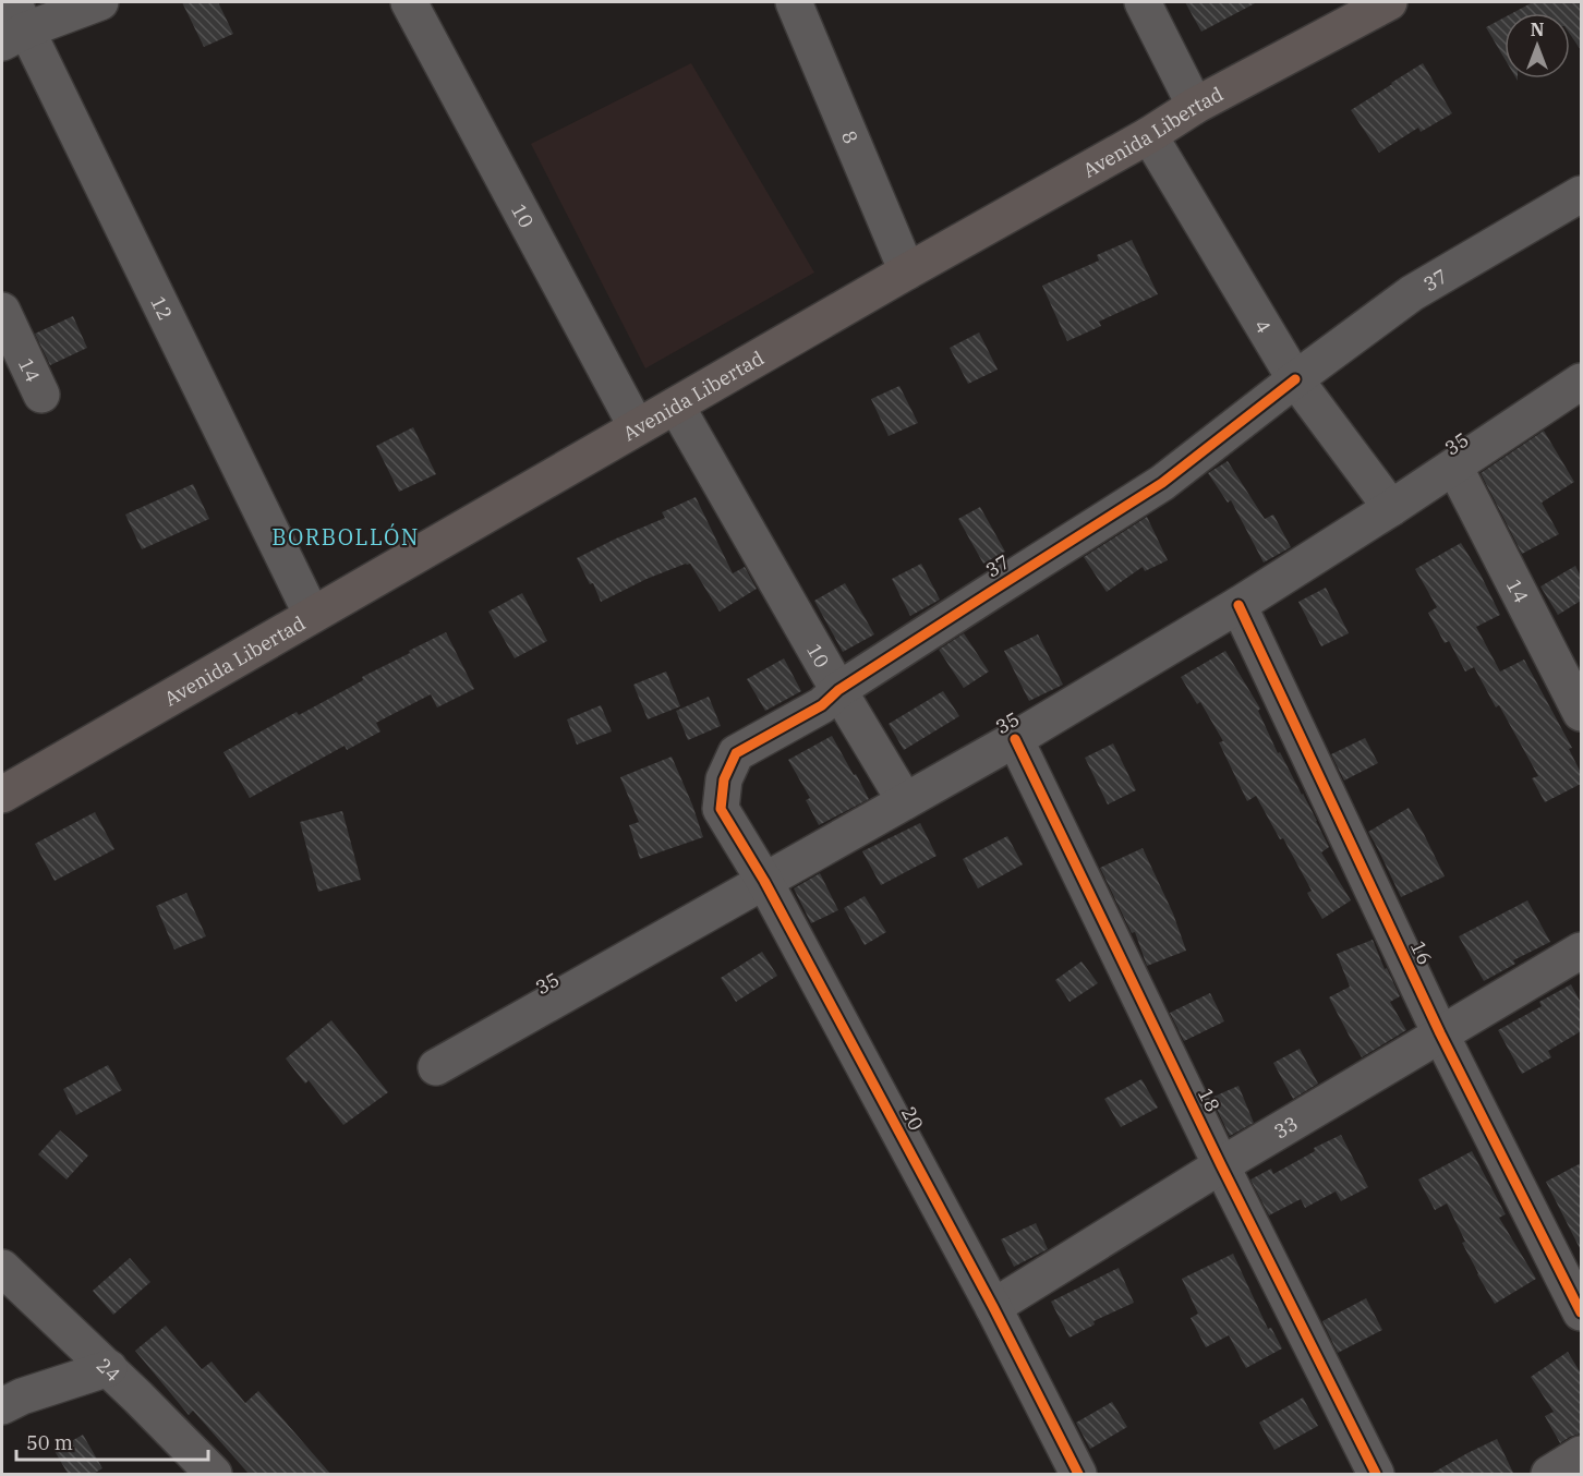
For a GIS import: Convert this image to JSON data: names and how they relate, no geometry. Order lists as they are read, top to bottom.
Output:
{
  "streets": {
    "main road": ["Avenida Libertad"],
    "street": [
      "8",
      "10",
      "37",
      "12",
      "4",
      "14",
      "35",
      "16",
      "18",
      "20",
      "33",
      "24"
    ]
  },
  "crossings": [
    ["Avenida Libertad", "8"],
    ["Avenida Libertad", "10"],
    ["Avenida Libertad", "12"],
    ["Avenida Libertad", "4"],
    ["10", "37"],
    ["10", "35"],
    ["37", "4"],
    ["37", "20"],
    ["4", "35"],
    ["14", "35"],
    ["35", "16"],
    ["35", "18"],
    ["35", "20"],
    ["16", "33"],
    ["18", "33"],
    ["20", "33"]
  ],
  "districts": ["BORBOLLÓN"],
  "scale_bar": "50 m",
  "north": "top"
}
